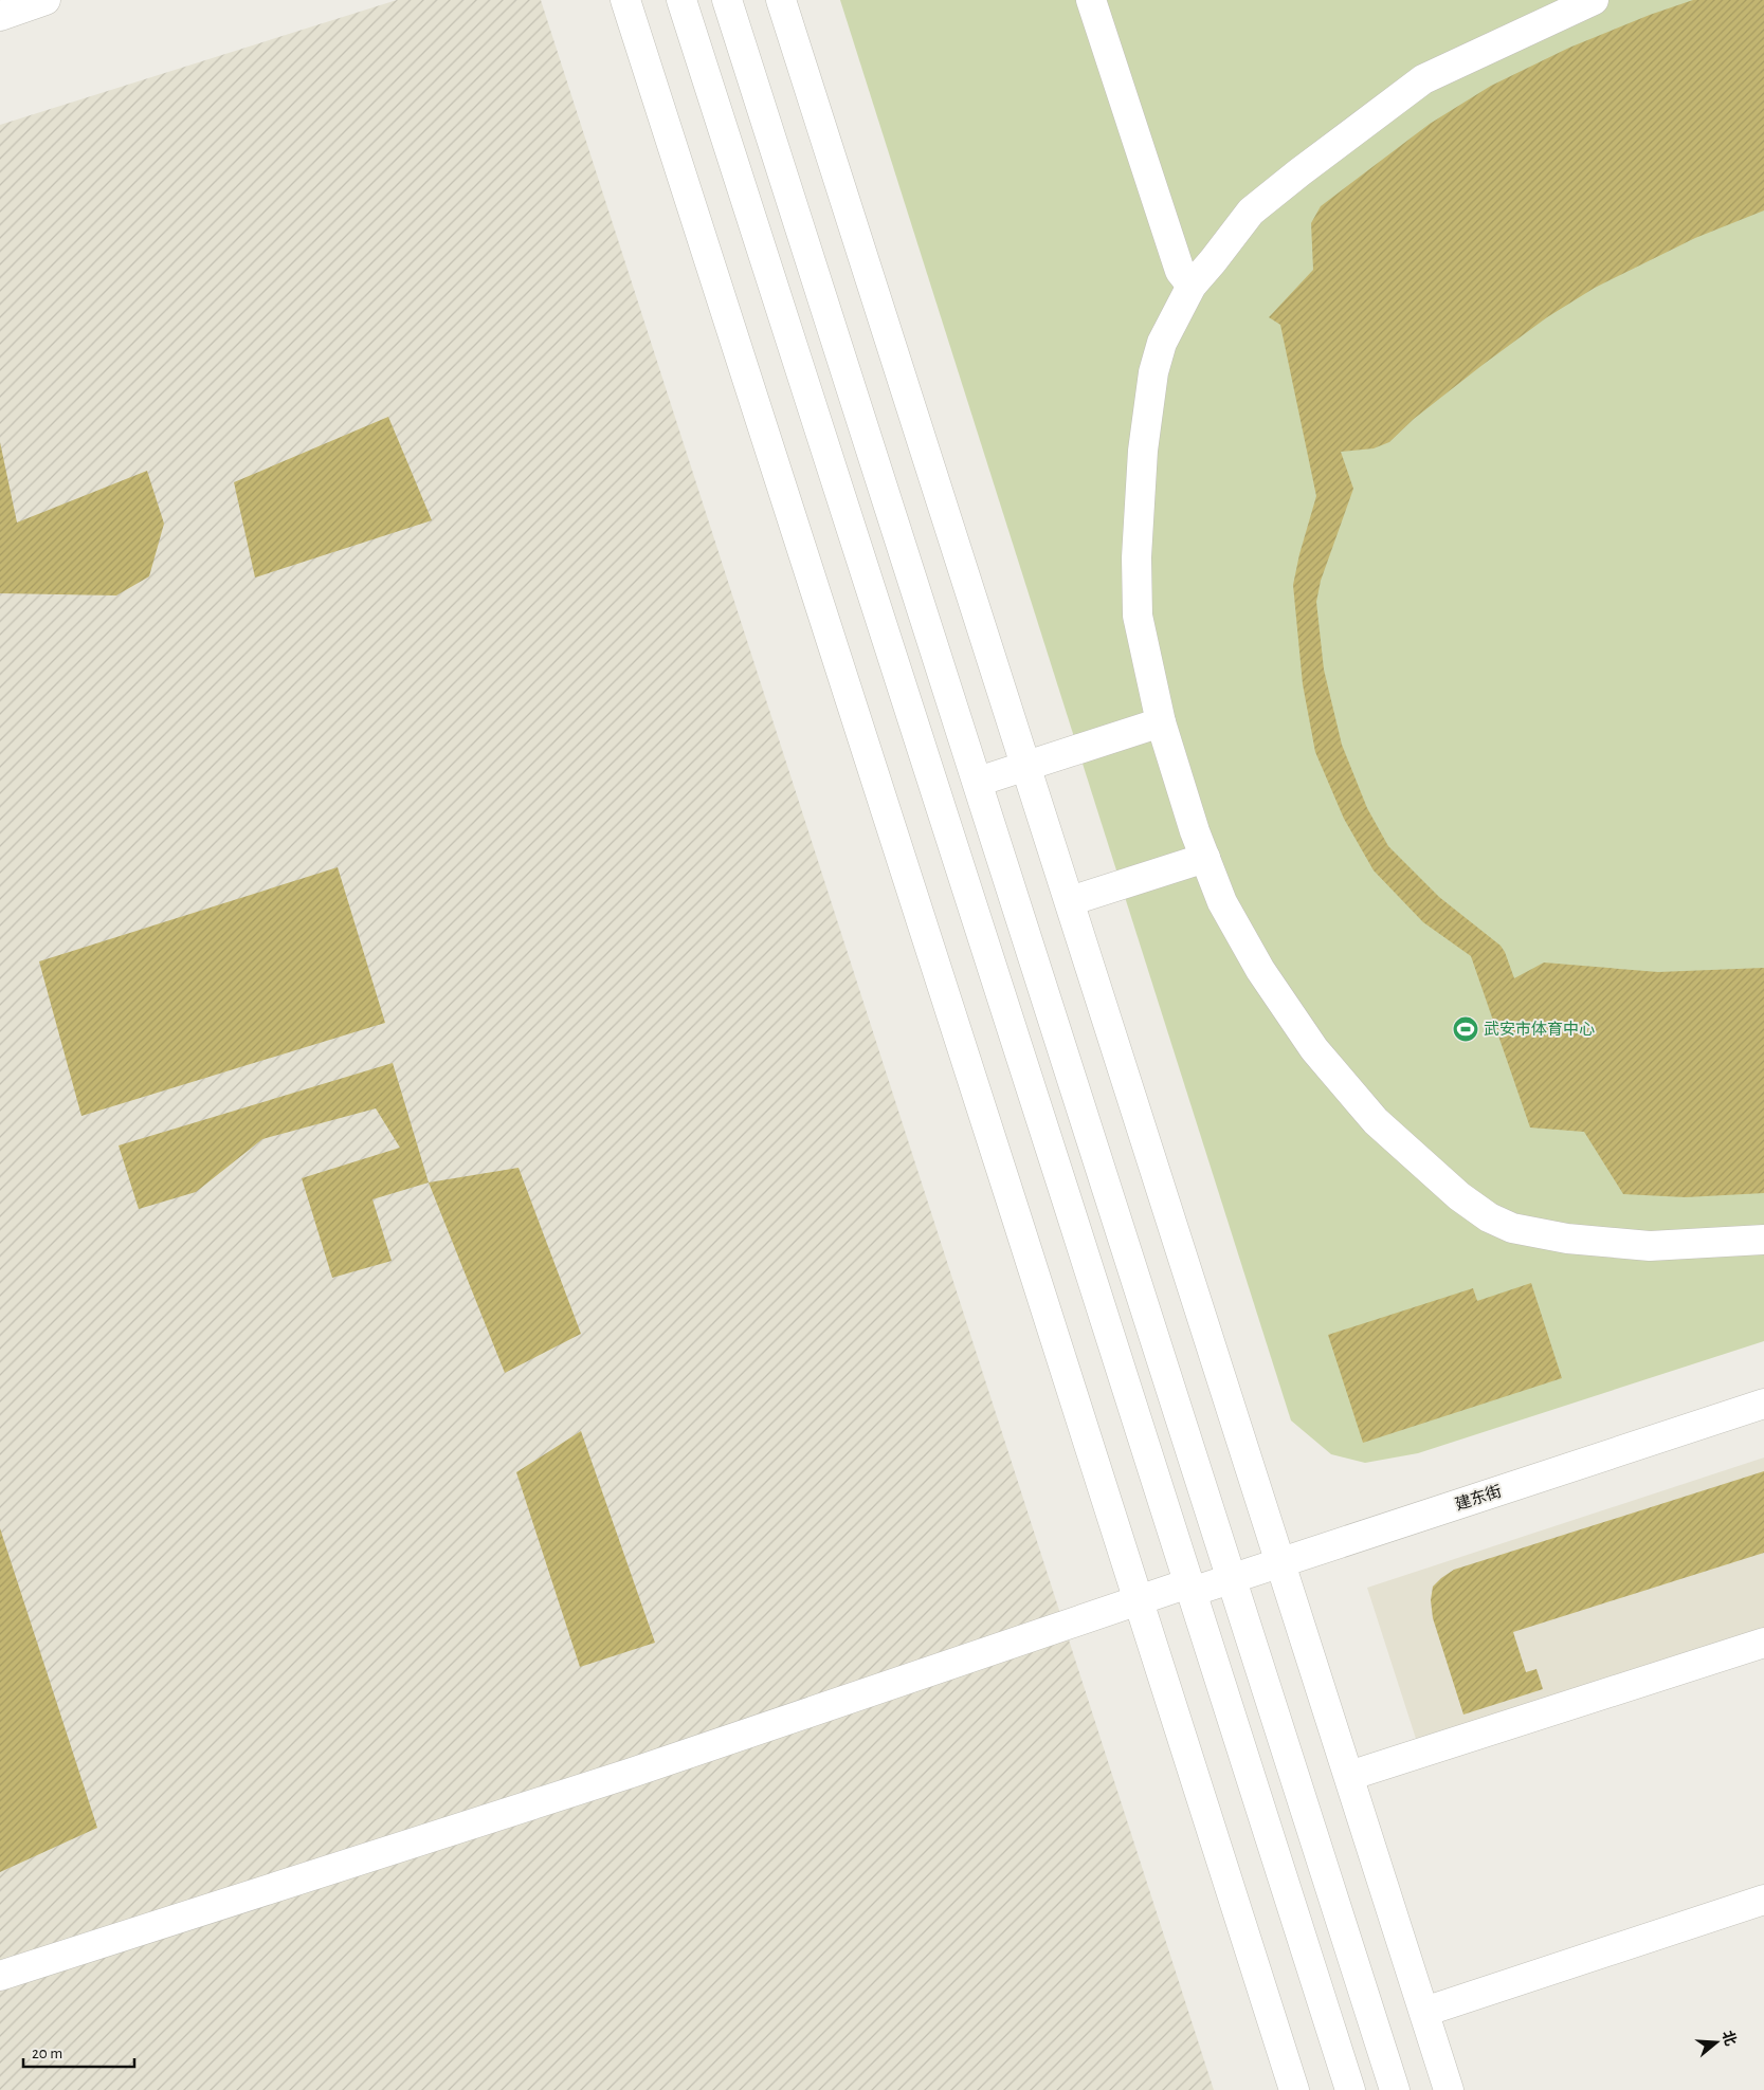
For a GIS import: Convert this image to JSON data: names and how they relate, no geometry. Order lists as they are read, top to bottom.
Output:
{
  "streets": {
    "main road": ["建东街"]
  },
  "places": {
    "sports": ["武安市体育中心"]
  },
  "scale_bar": "20 m",
  "north": "right"
}
